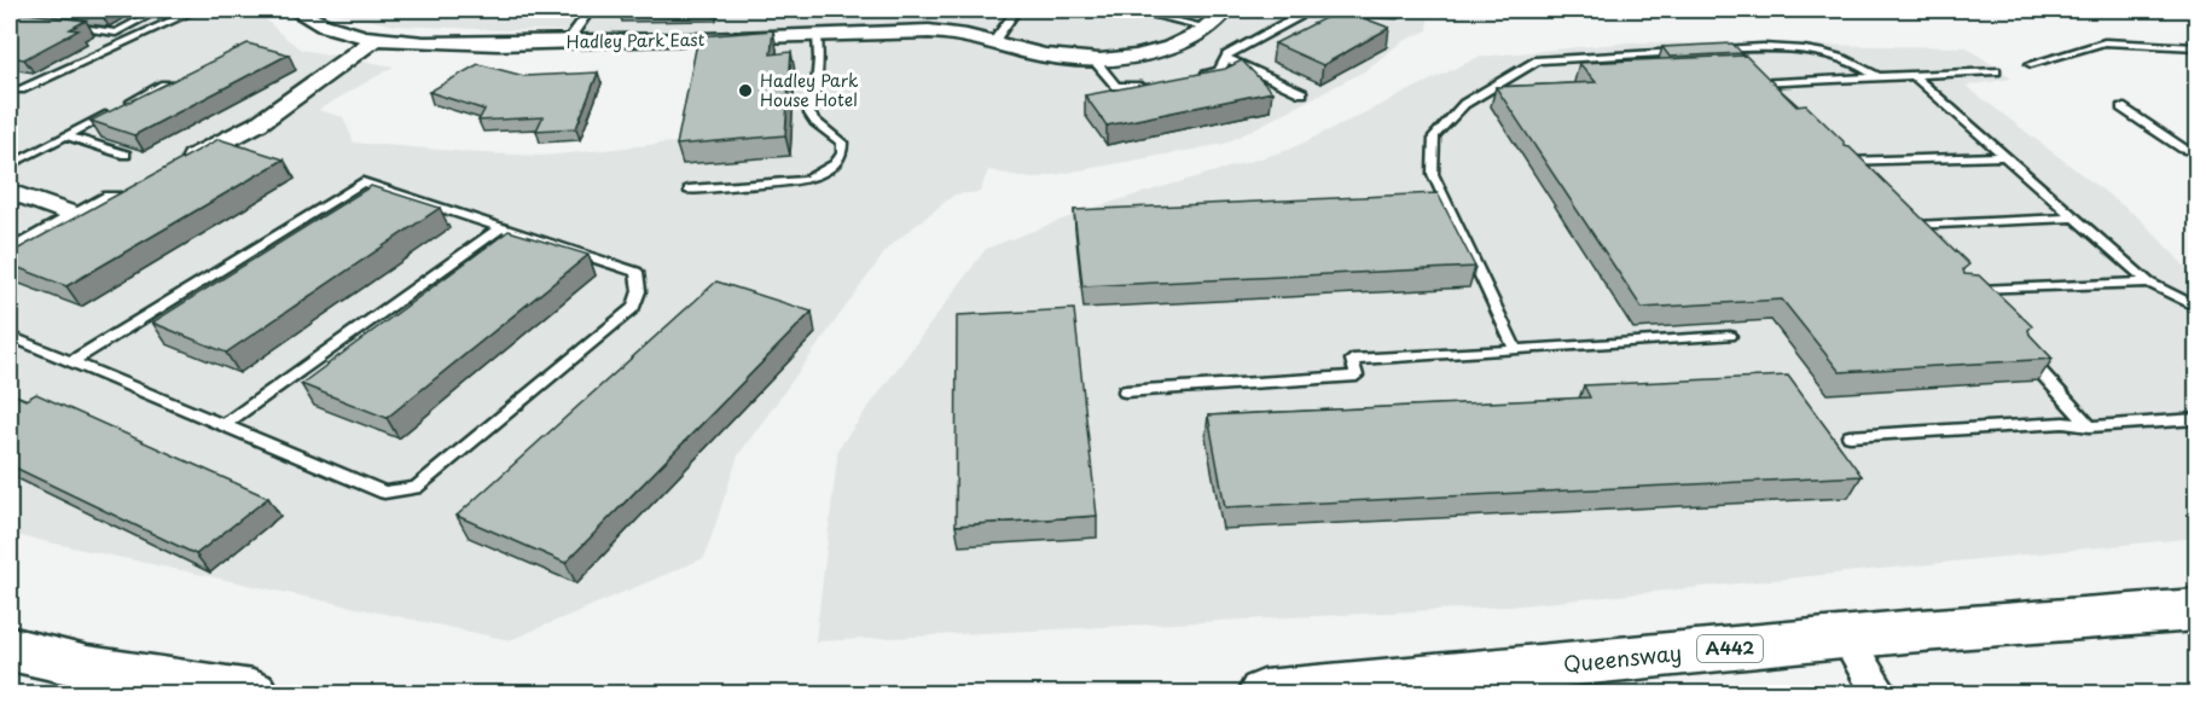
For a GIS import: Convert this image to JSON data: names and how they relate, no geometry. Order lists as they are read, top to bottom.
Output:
{
  "streets": {
    "main road": ["A442", "Queensway"],
    "street": ["Hadley Park East"]
  },
  "places": ["Hadley Park House Hotel"]
}
